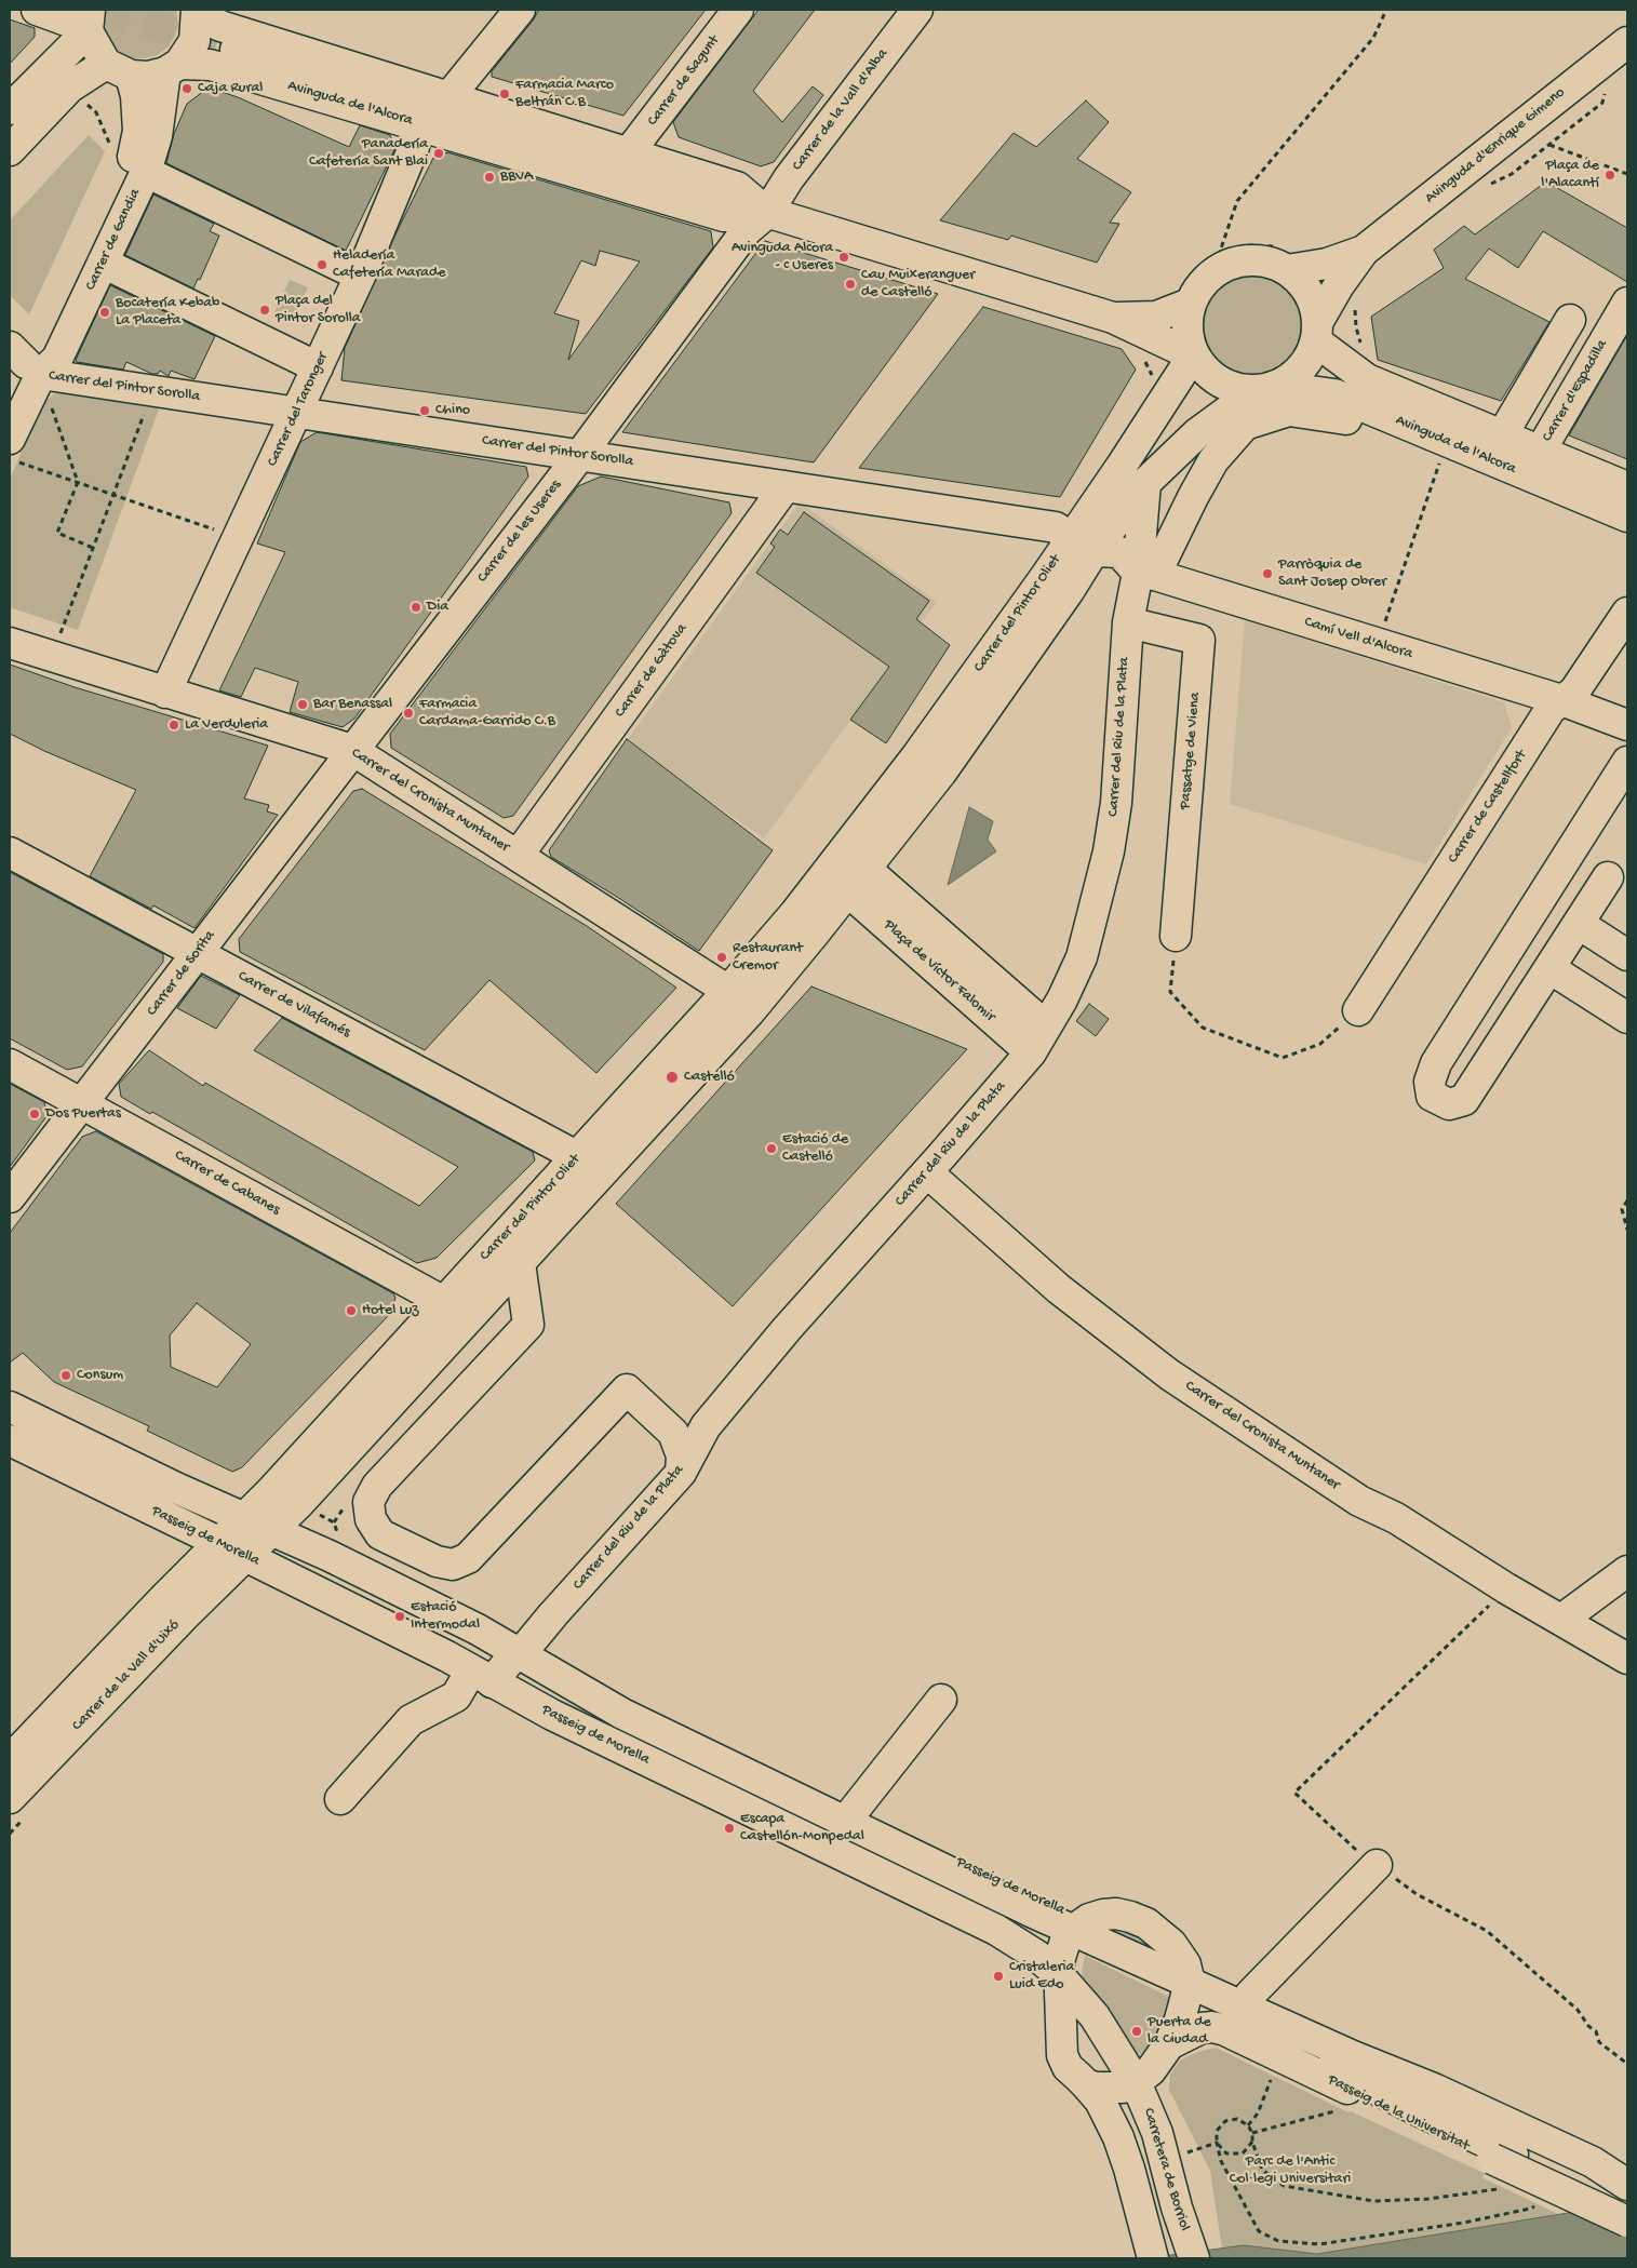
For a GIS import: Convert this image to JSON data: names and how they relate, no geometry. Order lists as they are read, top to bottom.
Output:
{
  "streets": {
    "street": [
      "Carrer de Sagunt",
      "Avinguda de l'Alcora",
      "Carrer de la Vall d'Alba",
      "Avinguda d'Enrique Gimeno",
      "Carrer de Gandia",
      "Carrer del Pintor Sorolla",
      "Carrer d'Espadilla",
      "Carrer del Taronger",
      "Carrer de les Useres",
      "Carrer del Pintor Oliet",
      "Camí Vell d'Alcora",
      "Carrer de Gàtova",
      "Carrer del Riu de la Plata",
      "Passatge de Viena",
      "Carrer del Cronista Muntaner",
      "Carrer de Castellfort",
      "Plaça de Víctor Falomir",
      "Carrer de Sorita",
      "Carrer de Vilafamés",
      "Carrer de Cabanes",
      "Passeig de Morella",
      "Carrer de la Vall d'Uixó",
      "Passeig de la Universitat",
      "Carretera de Borriol"
    ]
  },
  "crossings": [
    ["Carrer de Sagunt", "Avinguda de l'Alcora"],
    ["Avinguda de l'Alcora", "Carrer de la Vall d'Alba"],
    ["Avinguda de l'Alcora", "Avinguda d'Enrique Gimeno"],
    ["Avinguda de l'Alcora", "Carrer de Gandia"],
    ["Avinguda de l'Alcora", "Carrer d'Espadilla"],
    ["Avinguda de l'Alcora", "Carrer del Taronger"],
    ["Avinguda de l'Alcora", "Carrer de les Useres"],
    ["Avinguda de l'Alcora", "Carrer del Pintor Oliet"],
    ["Carrer de la Vall d'Alba", "Carrer de les Useres"],
    ["Avinguda d'Enrique Gimeno", "Carrer del Pintor Oliet"],
    ["Carrer de Gandia", "Carrer del Pintor Sorolla"],
    ["Carrer del Pintor Sorolla", "Carrer del Taronger"],
    ["Carrer del Pintor Sorolla", "Carrer de les Useres"],
    ["Carrer del Pintor Sorolla", "Carrer del Pintor Oliet"],
    ["Carrer del Pintor Sorolla", "Carrer de Gàtova"],
    ["Carrer del Taronger", "Carrer del Cronista Muntaner"],
    ["Carrer de les Useres", "Carrer del Cronista Muntaner"],
    ["Carrer de les Useres", "Carrer de Sorita"],
    ["Carrer del Pintor Oliet", "Carrer del Riu de la Plata"],
    ["Carrer del Pintor Oliet", "Carrer del Cronista Muntaner"],
    ["Carrer del Pintor Oliet", "Plaça de Víctor Falomir"],
    ["Carrer del Pintor Oliet", "Carrer de Vilafamés"],
    ["Carrer del Pintor Oliet", "Carrer de Cabanes"],
    ["Carrer del Pintor Oliet", "Passeig de Morella"],
    ["Carrer del Pintor Oliet", "Carrer de la Vall d'Uixó"],
    ["Camí Vell d'Alcora", "Carrer del Riu de la Plata"],
    ["Camí Vell d'Alcora", "Carrer de Castellfort"],
    ["Carrer de Gàtova", "Carrer del Cronista Muntaner"],
    ["Carrer del Riu de la Plata", "Passatge de Viena"],
    ["Carrer del Riu de la Plata", "Carrer del Cronista Muntaner"],
    ["Carrer del Riu de la Plata", "Plaça de Víctor Falomir"],
    ["Carrer del Riu de la Plata", "Passeig de Morella"],
    ["Carrer del Cronista Muntaner", "Carrer de Sorita"],
    ["Carrer de Sorita", "Carrer de Vilafamés"],
    ["Carrer de Sorita", "Carrer de Cabanes"],
    ["Passeig de Morella", "Carrer de la Vall d'Uixó"],
    ["Passeig de Morella", "Carretera de Borriol"]
  ],
  "parks": ["Parc de l'Antic Col·legi Universitari"],
  "places": [
    "Caja Rural",
    "Farmacia Marco Beltrán C.B",
    "Panadería Cafetería Sant Blai",
    "Plaça de l'Alacantí",
    "BBVA",
    "Avinguda Alcora - c Useres",
    "Heladería Cafetería Marade",
    "Cau Muixeranguer de Castelló",
    "Plaça del Pintor Sorolla",
    "Bocatería Kebab La Placeta",
    "Chino",
    "Parròquia de Sant Josep Obrer",
    "Dia",
    "Bar Benassal",
    "Farmacia Cardama-Garrido C.B",
    "La Verduleria",
    "Restaurant Cremor",
    "Castelló",
    "Dos Puertas",
    "Estació de Castelló",
    "Hotel Luz",
    "Consum",
    "Estació Intermodal",
    "Escapa Castellón-Monpedal",
    "Cristaleria Luid Edo",
    "Puerta de la Ciudad"
  ]
}
